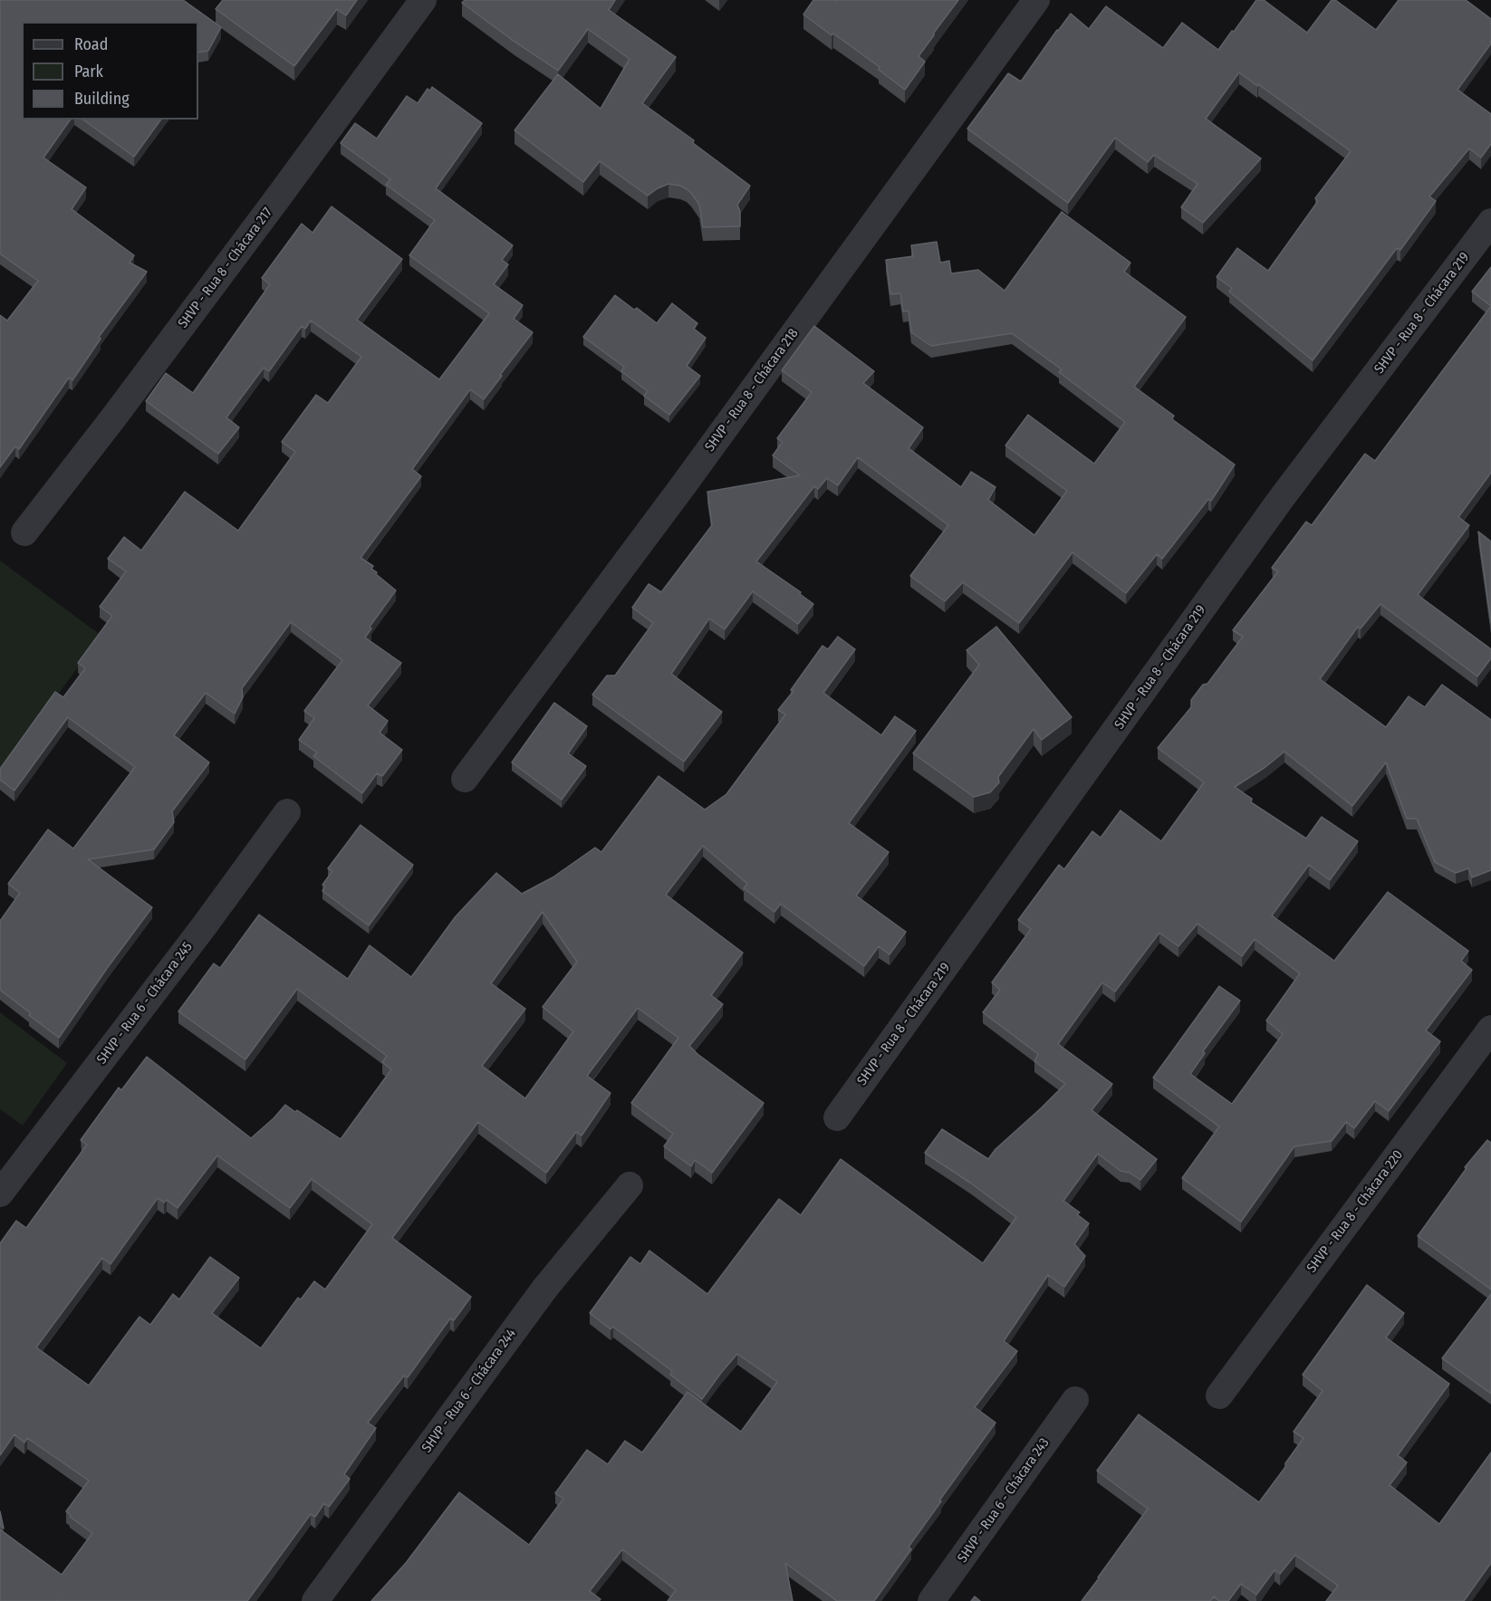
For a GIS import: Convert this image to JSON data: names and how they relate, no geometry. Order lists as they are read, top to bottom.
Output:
{
  "streets": {
    "street": [
      "SHVP - Rua 8 - Chácara 217",
      "SHVP - Rua 8 - Chácara 219",
      "SHVP - Rua 8 - Chácara 218",
      "SHVP - Rua 6 - Chácara 245",
      "SHVP - Rua 8 - Chácara 220",
      "SHVP - Rua 6 - Chácara 244",
      "SHVP - Rua 6 - Chácara 243"
    ]
  },
  "legend": ["Road", "Park", "Building"]
}
